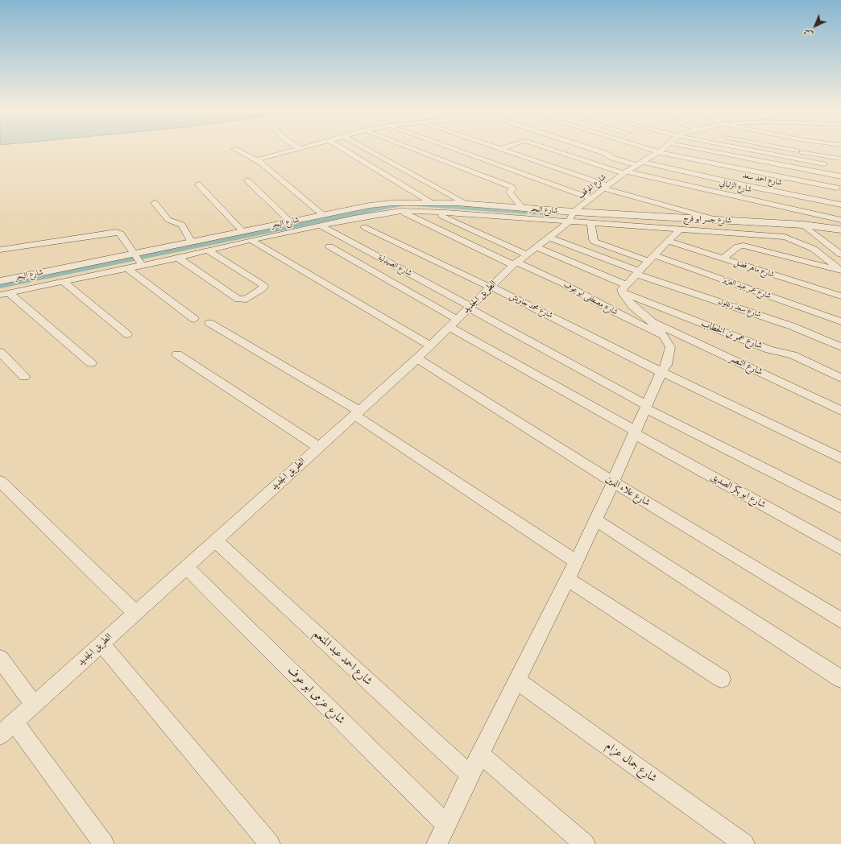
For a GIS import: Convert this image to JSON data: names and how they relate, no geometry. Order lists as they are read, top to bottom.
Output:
{
  "streets": {
    "street": [
      "شارع احمد سعد",
      "شارع الموقف",
      "شارع الزلباني",
      "شارع البحر",
      "شارع جسر ابو فرج",
      "شارع الصيدلية",
      "شارع ماهر فضل",
      "شارع عمر عبد العزيز",
      "الطريق الجديد",
      "شارع مصطفى ابو عوف",
      "شارع محمد جاويش",
      "شارع سعد زغلول",
      "شارع عمر بن الخطاب",
      "شارع النصر",
      "شارع علاء الدين",
      "شارع ابو بكر الصديق",
      "شارع احمد عبد المنعم",
      "شارع عزمى ابو عوف",
      "شارع جمال عزام"
    ]
  },
  "crossings": [
    ["شارع احمد سعد", "شارع الموقف"],
    ["شارع الموقف", "شارع الزلباني"],
    ["شارع الموقف", "شارع البحر"],
    ["شارع الموقف", "شارع جسر ابو فرج"],
    ["شارع الموقف", "الطريق الجديد"],
    ["شارع البحر", "شارع جسر ابو فرج"],
    ["شارع البحر", "الطريق الجديد"],
    ["شارع جسر ابو فرج", "الطريق الجديد"],
    ["شارع الصيدلية", "الطريق الجديد"],
    ["الطريق الجديد", "شارع مصطفى ابو عوف"],
    ["الطريق الجديد", "شارع محمد جاويش"],
    ["الطريق الجديد", "شارع سعد زغلول"],
    ["الطريق الجديد", "شارع عمر بن الخطاب"],
    ["الطريق الجديد", "شارع علاء الدين"],
    ["الطريق الجديد", "شارع ابو بكر الصديق"],
    ["الطريق الجديد", "شارع احمد عبد المنعم"],
    ["الطريق الجديد", "شارع عزمى ابو عوف"],
    ["شارع مصطفى ابو عوف", "شارع عمر بن الخطاب"]
  ],
  "north": "bottom left"
}
